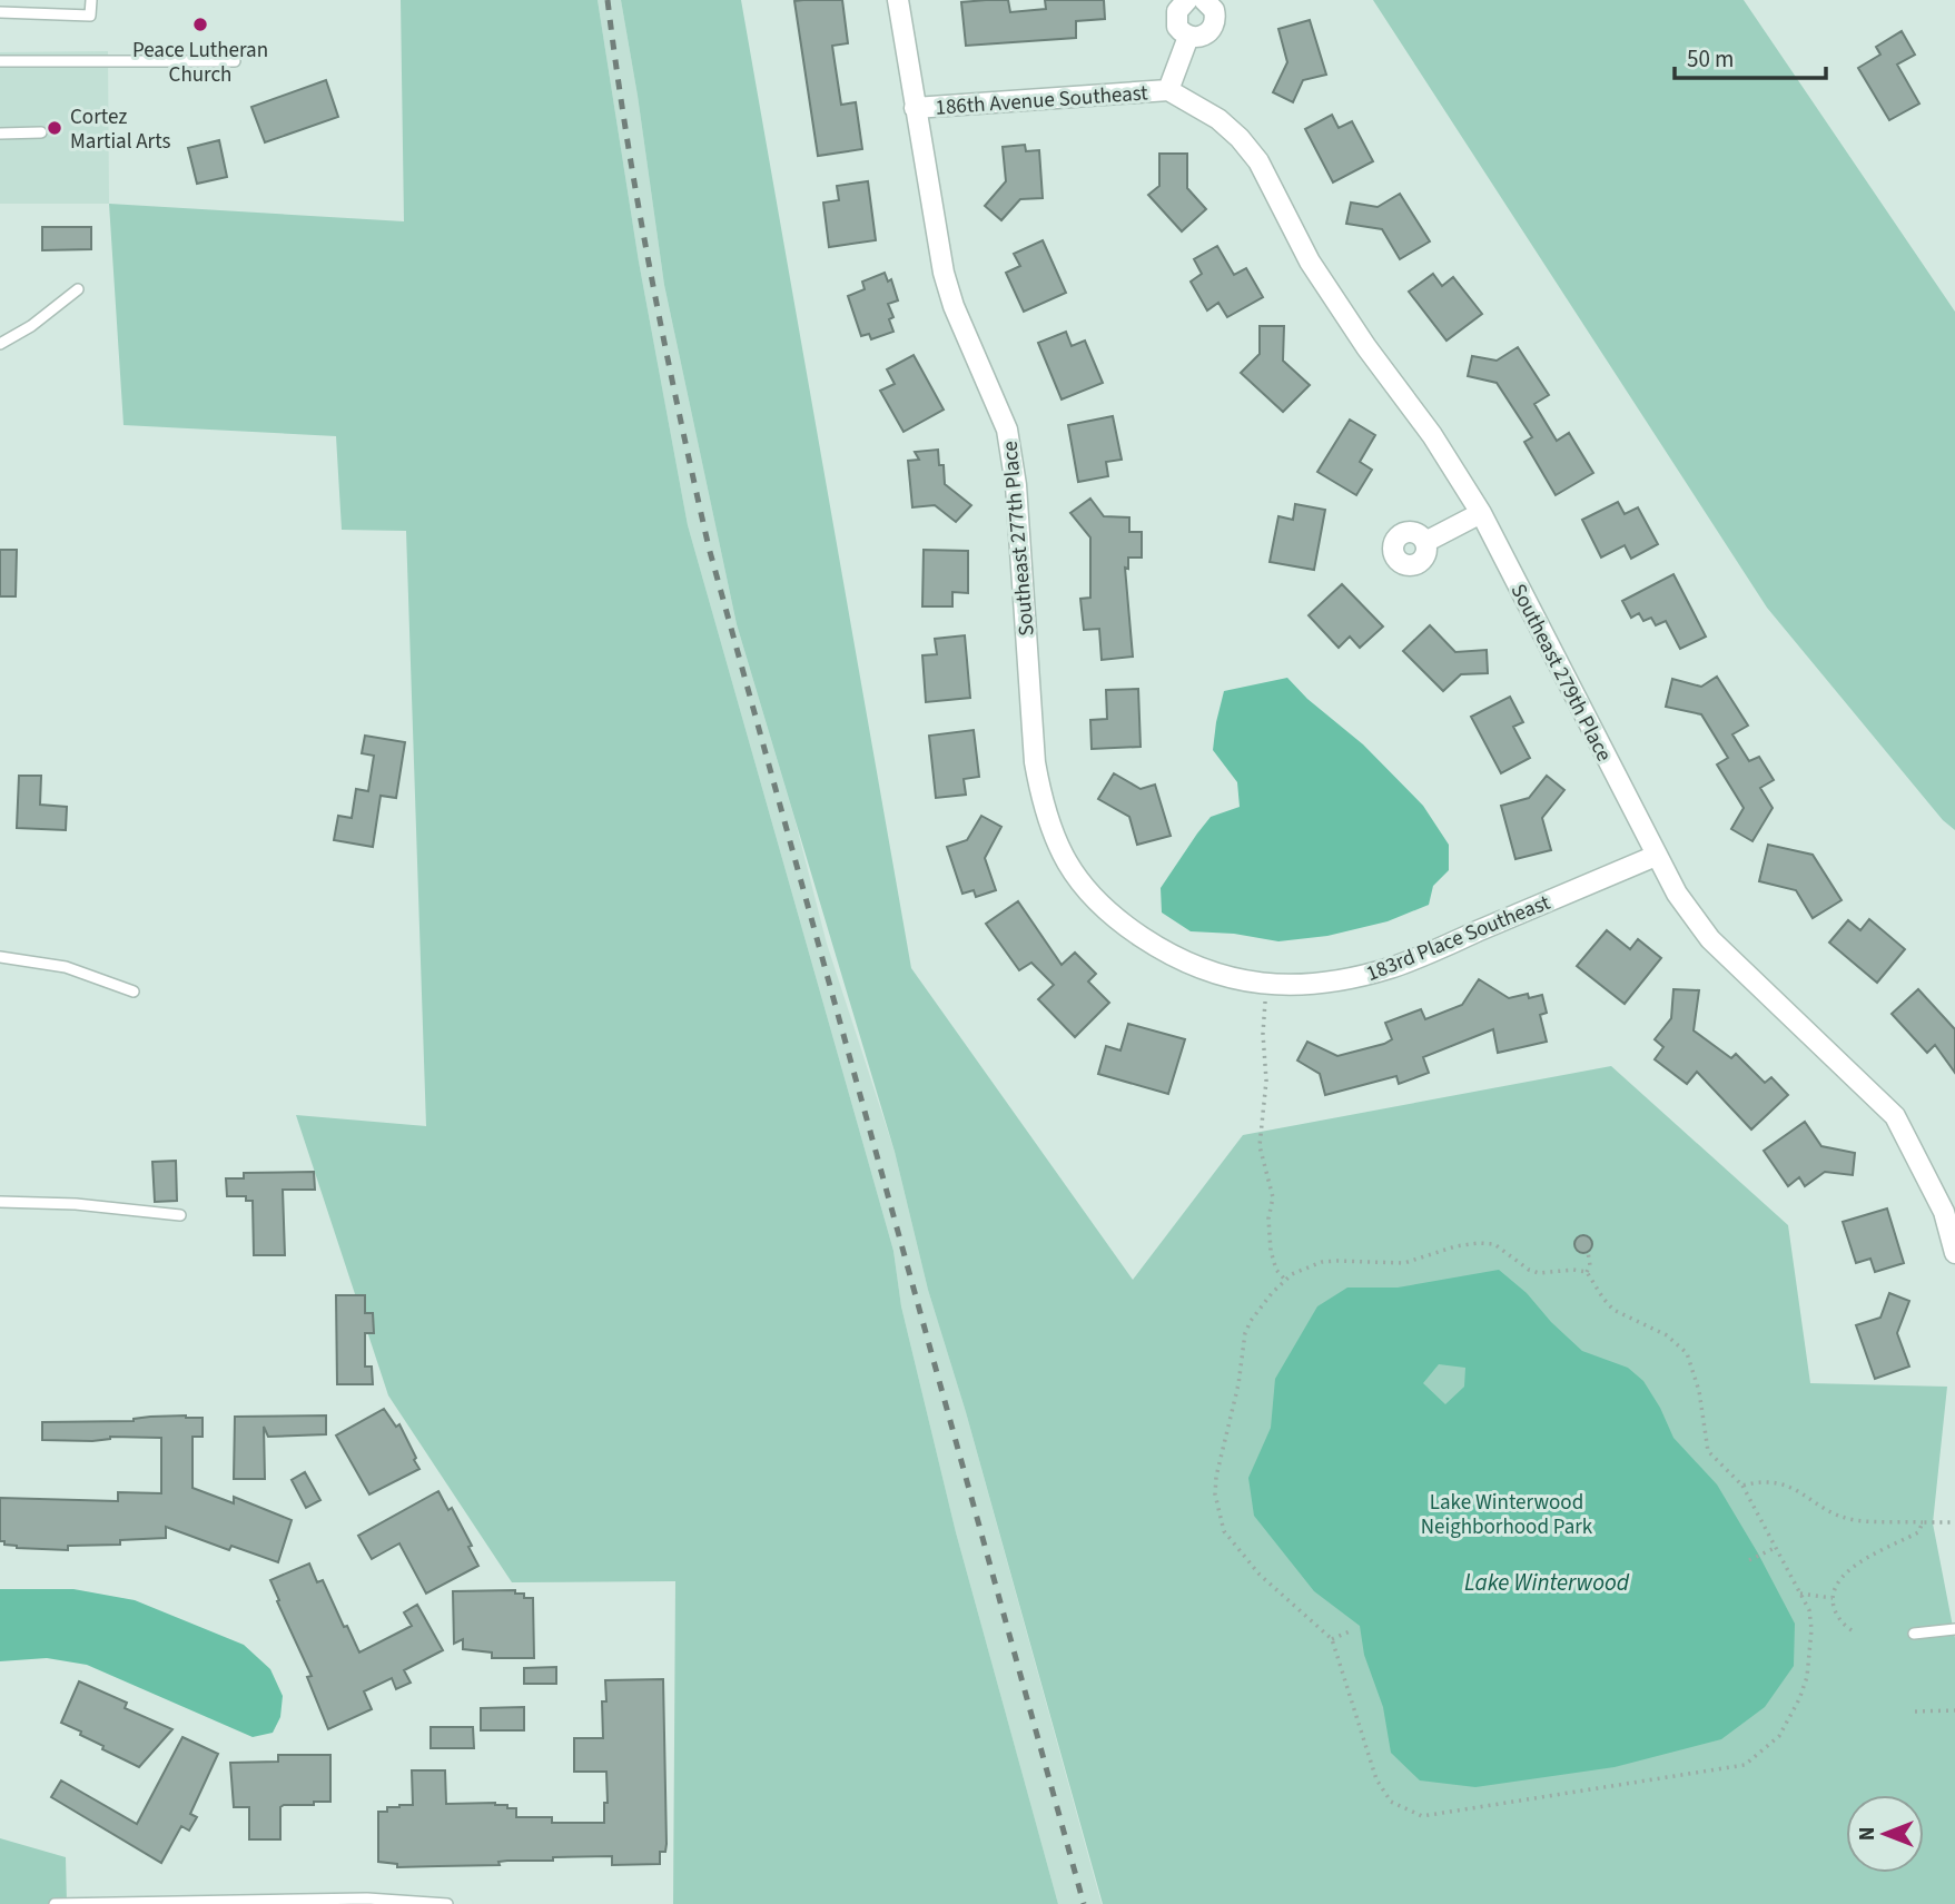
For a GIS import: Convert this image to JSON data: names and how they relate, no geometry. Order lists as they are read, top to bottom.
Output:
{
  "streets": {
    "street": [
      "186th Avenue Southeast",
      "Southeast 277th Place",
      "Southeast 279th Place",
      "183rd Place Southeast"
    ]
  },
  "crossings": [
    ["186th Avenue Southeast", "Southeast 277th Place"],
    ["186th Avenue Southeast", "Southeast 279th Place"],
    ["Southeast 277th Place", "183rd Place Southeast"],
    ["Southeast 279th Place", "183rd Place Southeast"]
  ],
  "water": ["Lake Winterwood"],
  "parks": ["Lake Winterwood Neighborhood Park"],
  "places": ["Peace Lutheran Church", "Cortez Martial Arts"],
  "scale_bar": "50 m",
  "north": "left"
}
